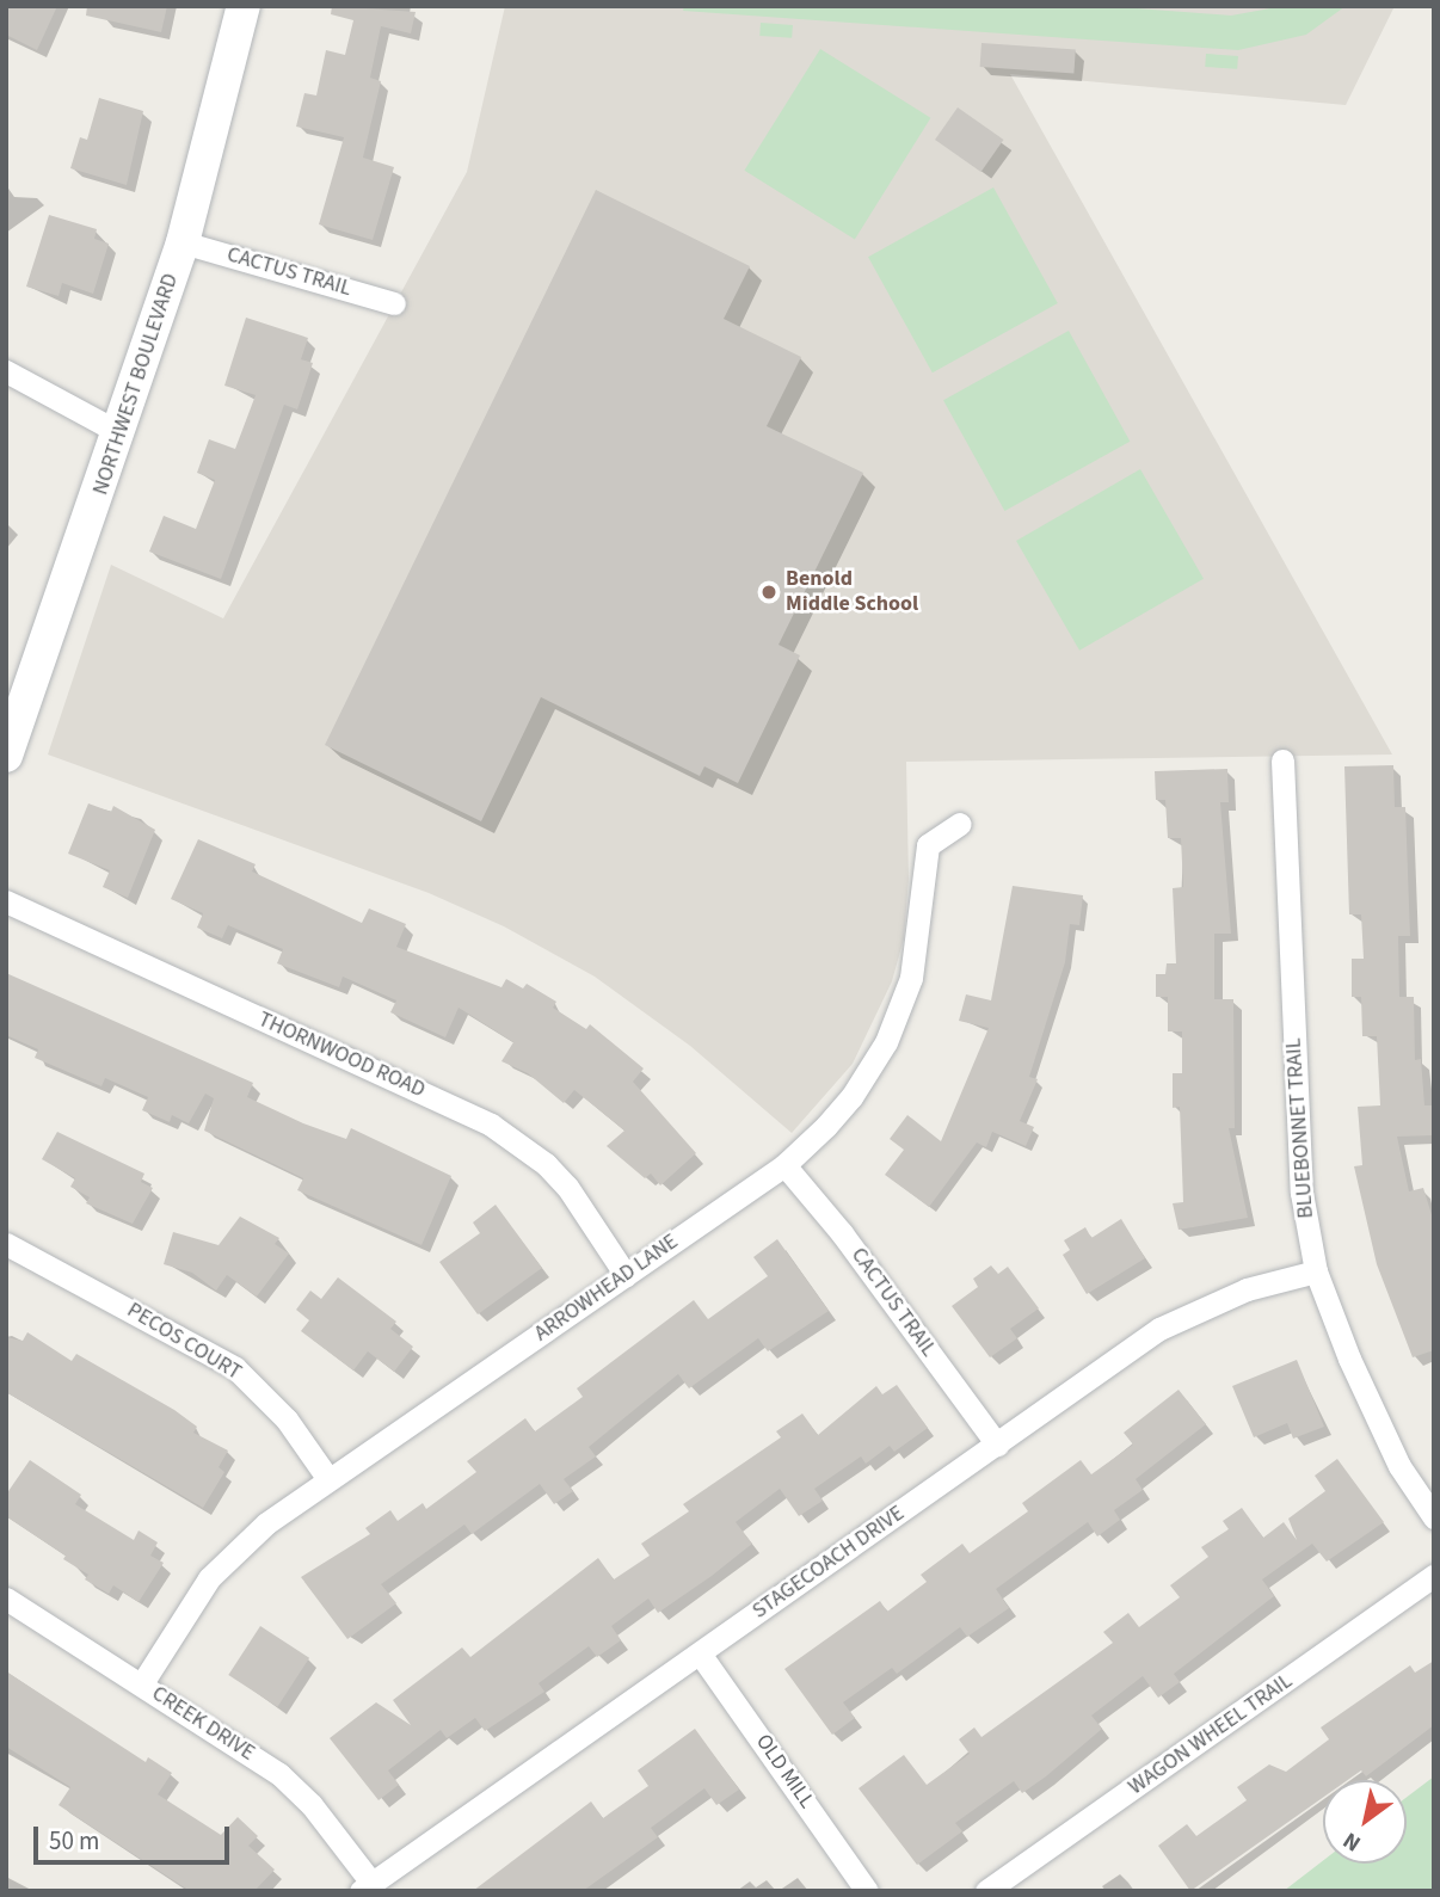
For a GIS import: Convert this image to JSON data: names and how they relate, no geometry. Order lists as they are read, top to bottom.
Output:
{
  "streets": {
    "street": [
      "CACTUS TRAIL",
      "NORTHWEST BOULEVARD",
      "THORNWOOD ROAD",
      "BLUEBONNET TRAIL",
      "ARROWHEAD LANE",
      "PECOS COURT",
      "STAGECOACH DRIVE",
      "CREEK DRIVE",
      "WAGON WHEEL TRAIL",
      "OLD MILL"
    ]
  },
  "crossings": [
    ["CACTUS TRAIL", "NORTHWEST BOULEVARD"],
    ["CACTUS TRAIL", "ARROWHEAD LANE"],
    ["CACTUS TRAIL", "STAGECOACH DRIVE"],
    ["THORNWOOD ROAD", "ARROWHEAD LANE"],
    ["BLUEBONNET TRAIL", "STAGECOACH DRIVE"],
    ["ARROWHEAD LANE", "PECOS COURT"],
    ["ARROWHEAD LANE", "CREEK DRIVE"],
    ["STAGECOACH DRIVE", "CREEK DRIVE"],
    ["STAGECOACH DRIVE", "OLD MILL"]
  ],
  "places": ["Benold Middle School"],
  "scale_bar": "50 m",
  "north": "bottom left"
}
